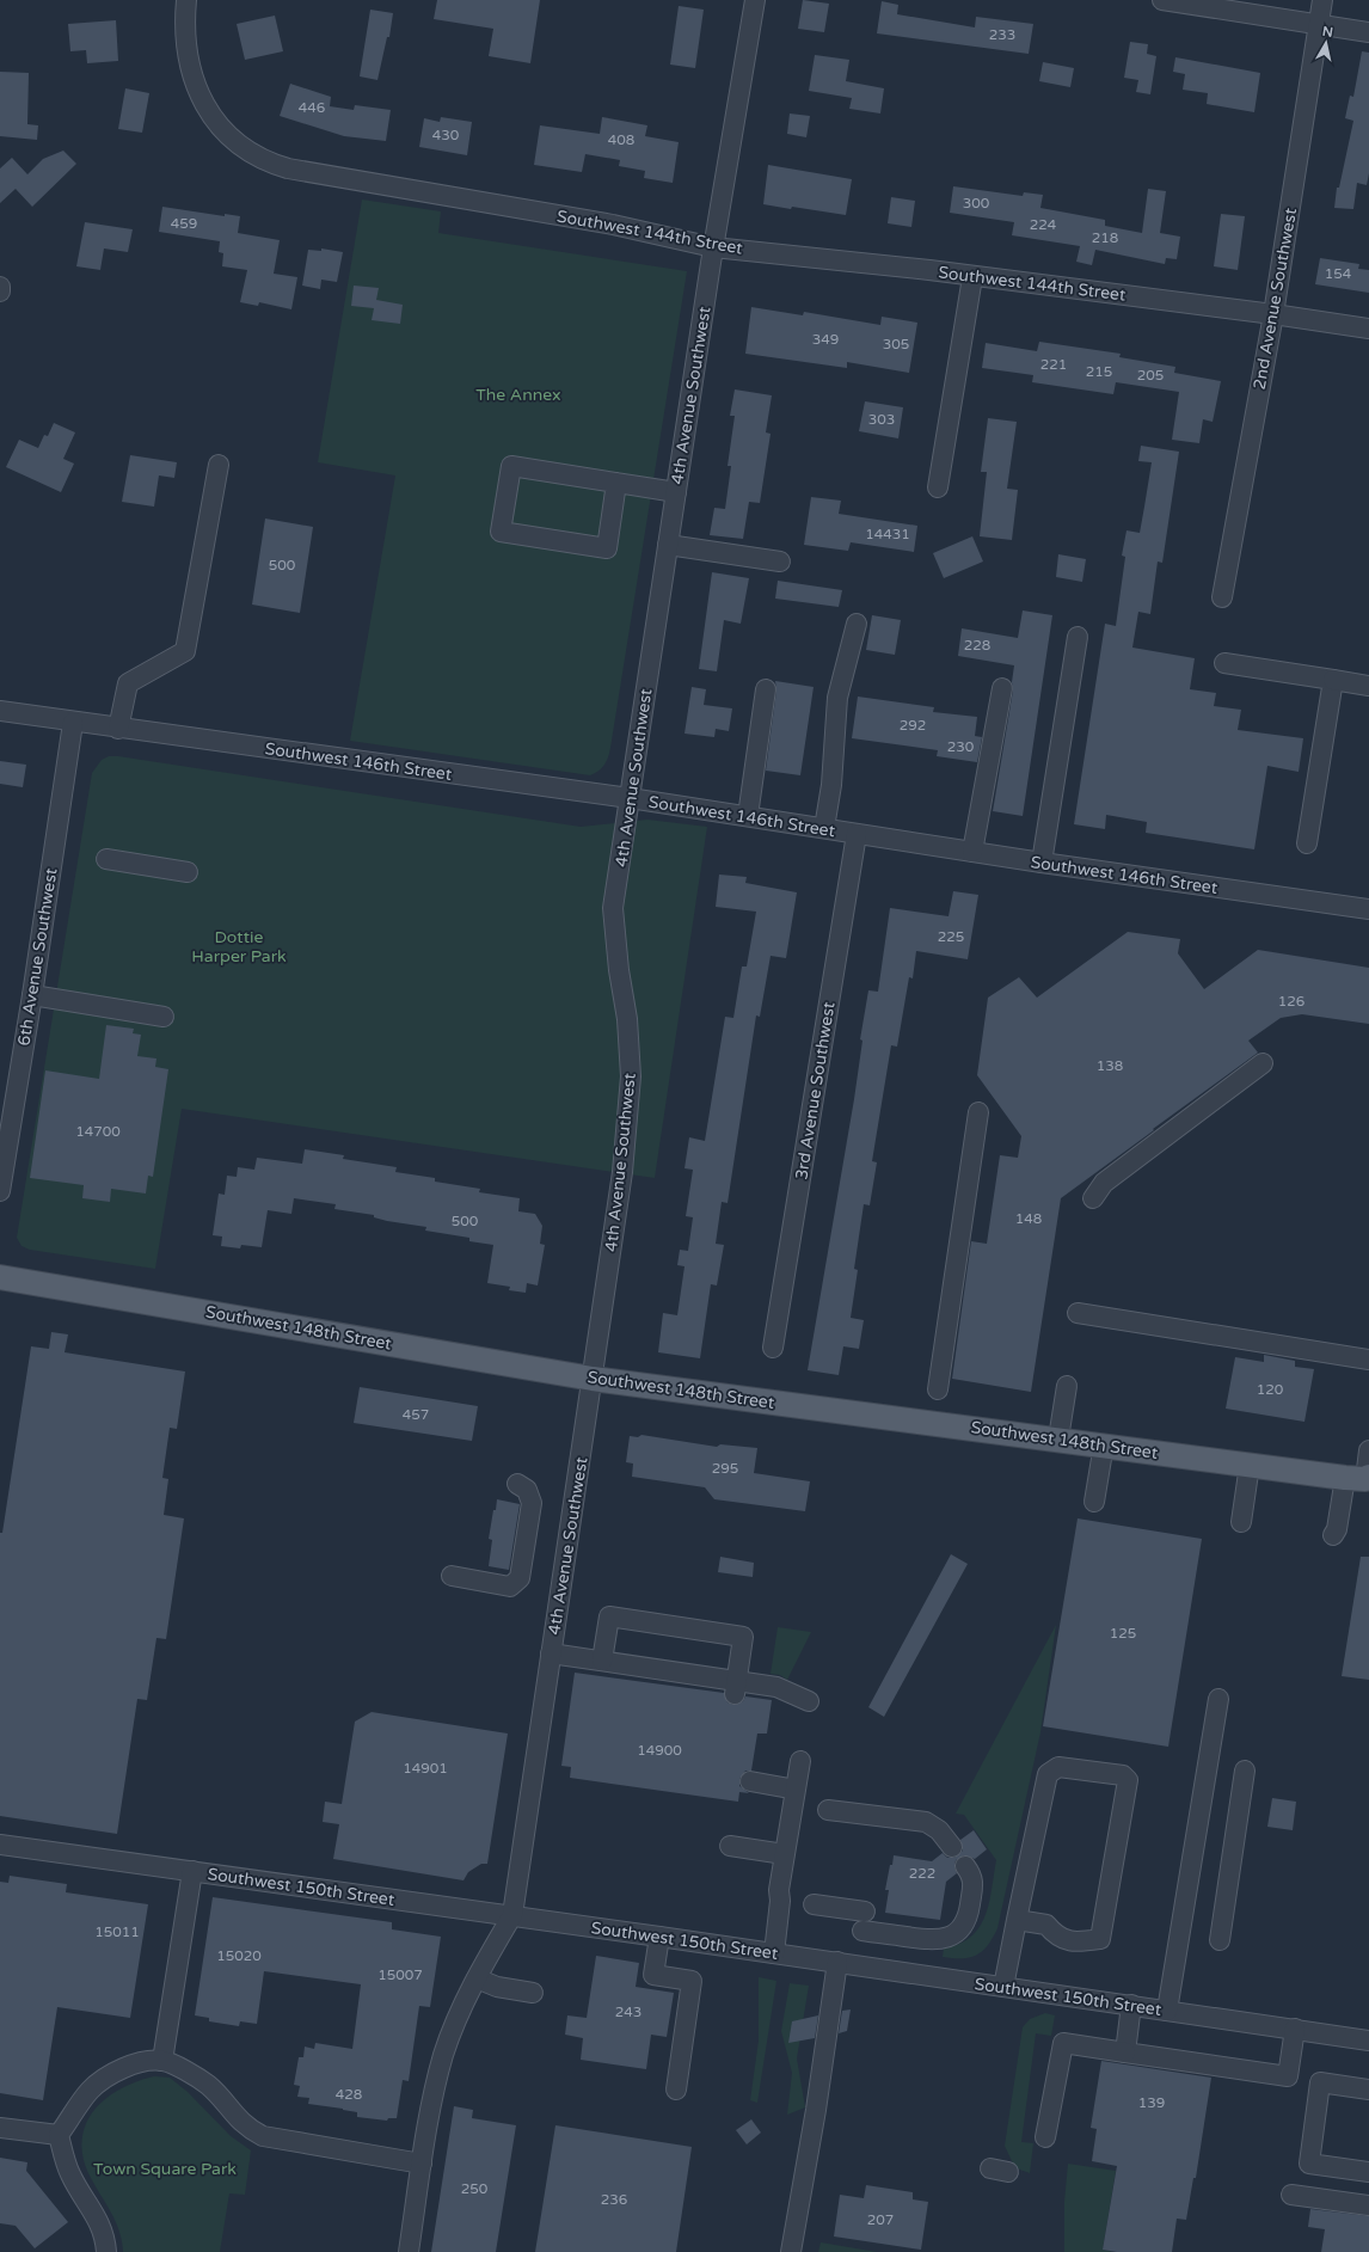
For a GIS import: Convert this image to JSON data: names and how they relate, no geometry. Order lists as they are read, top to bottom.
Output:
{
  "streets": {
    "main road": ["Southwest 148th Street"],
    "street": [
      "Southwest 144th Street",
      "2nd Avenue Southwest",
      "4th Avenue Southwest",
      "Southwest 146th Street",
      "6th Avenue Southwest",
      "3rd Avenue Southwest",
      "Southwest 150th Street"
    ]
  },
  "crossings": [
    ["Southwest 144th Street", "2nd Avenue Southwest"],
    ["Southwest 144th Street", "4th Avenue Southwest"],
    ["4th Avenue Southwest", "Southwest 146th Street"],
    ["4th Avenue Southwest", "Southwest 148th Street"],
    ["4th Avenue Southwest", "Southwest 150th Street"],
    ["Southwest 146th Street", "6th Avenue Southwest"],
    ["Southwest 146th Street", "3rd Avenue Southwest"]
  ],
  "parks": ["The Annex", "Dottie Harper Park", "Town Square Park"],
  "house_numbers": [
    "233",
    "446",
    "430",
    "408",
    "300",
    "459",
    "224",
    "218",
    "154",
    "349",
    "305",
    "221",
    "215",
    "205",
    "303",
    "14431",
    "500",
    "228",
    "292",
    "230",
    "225",
    "126",
    "138",
    "14700",
    "148",
    "500",
    "120",
    "457",
    "295",
    "125",
    "14900",
    "14901",
    "222",
    "15011",
    "15020",
    "15007",
    "243",
    "428",
    "139",
    "250",
    "236",
    "207"
  ],
  "north": "top"
}
